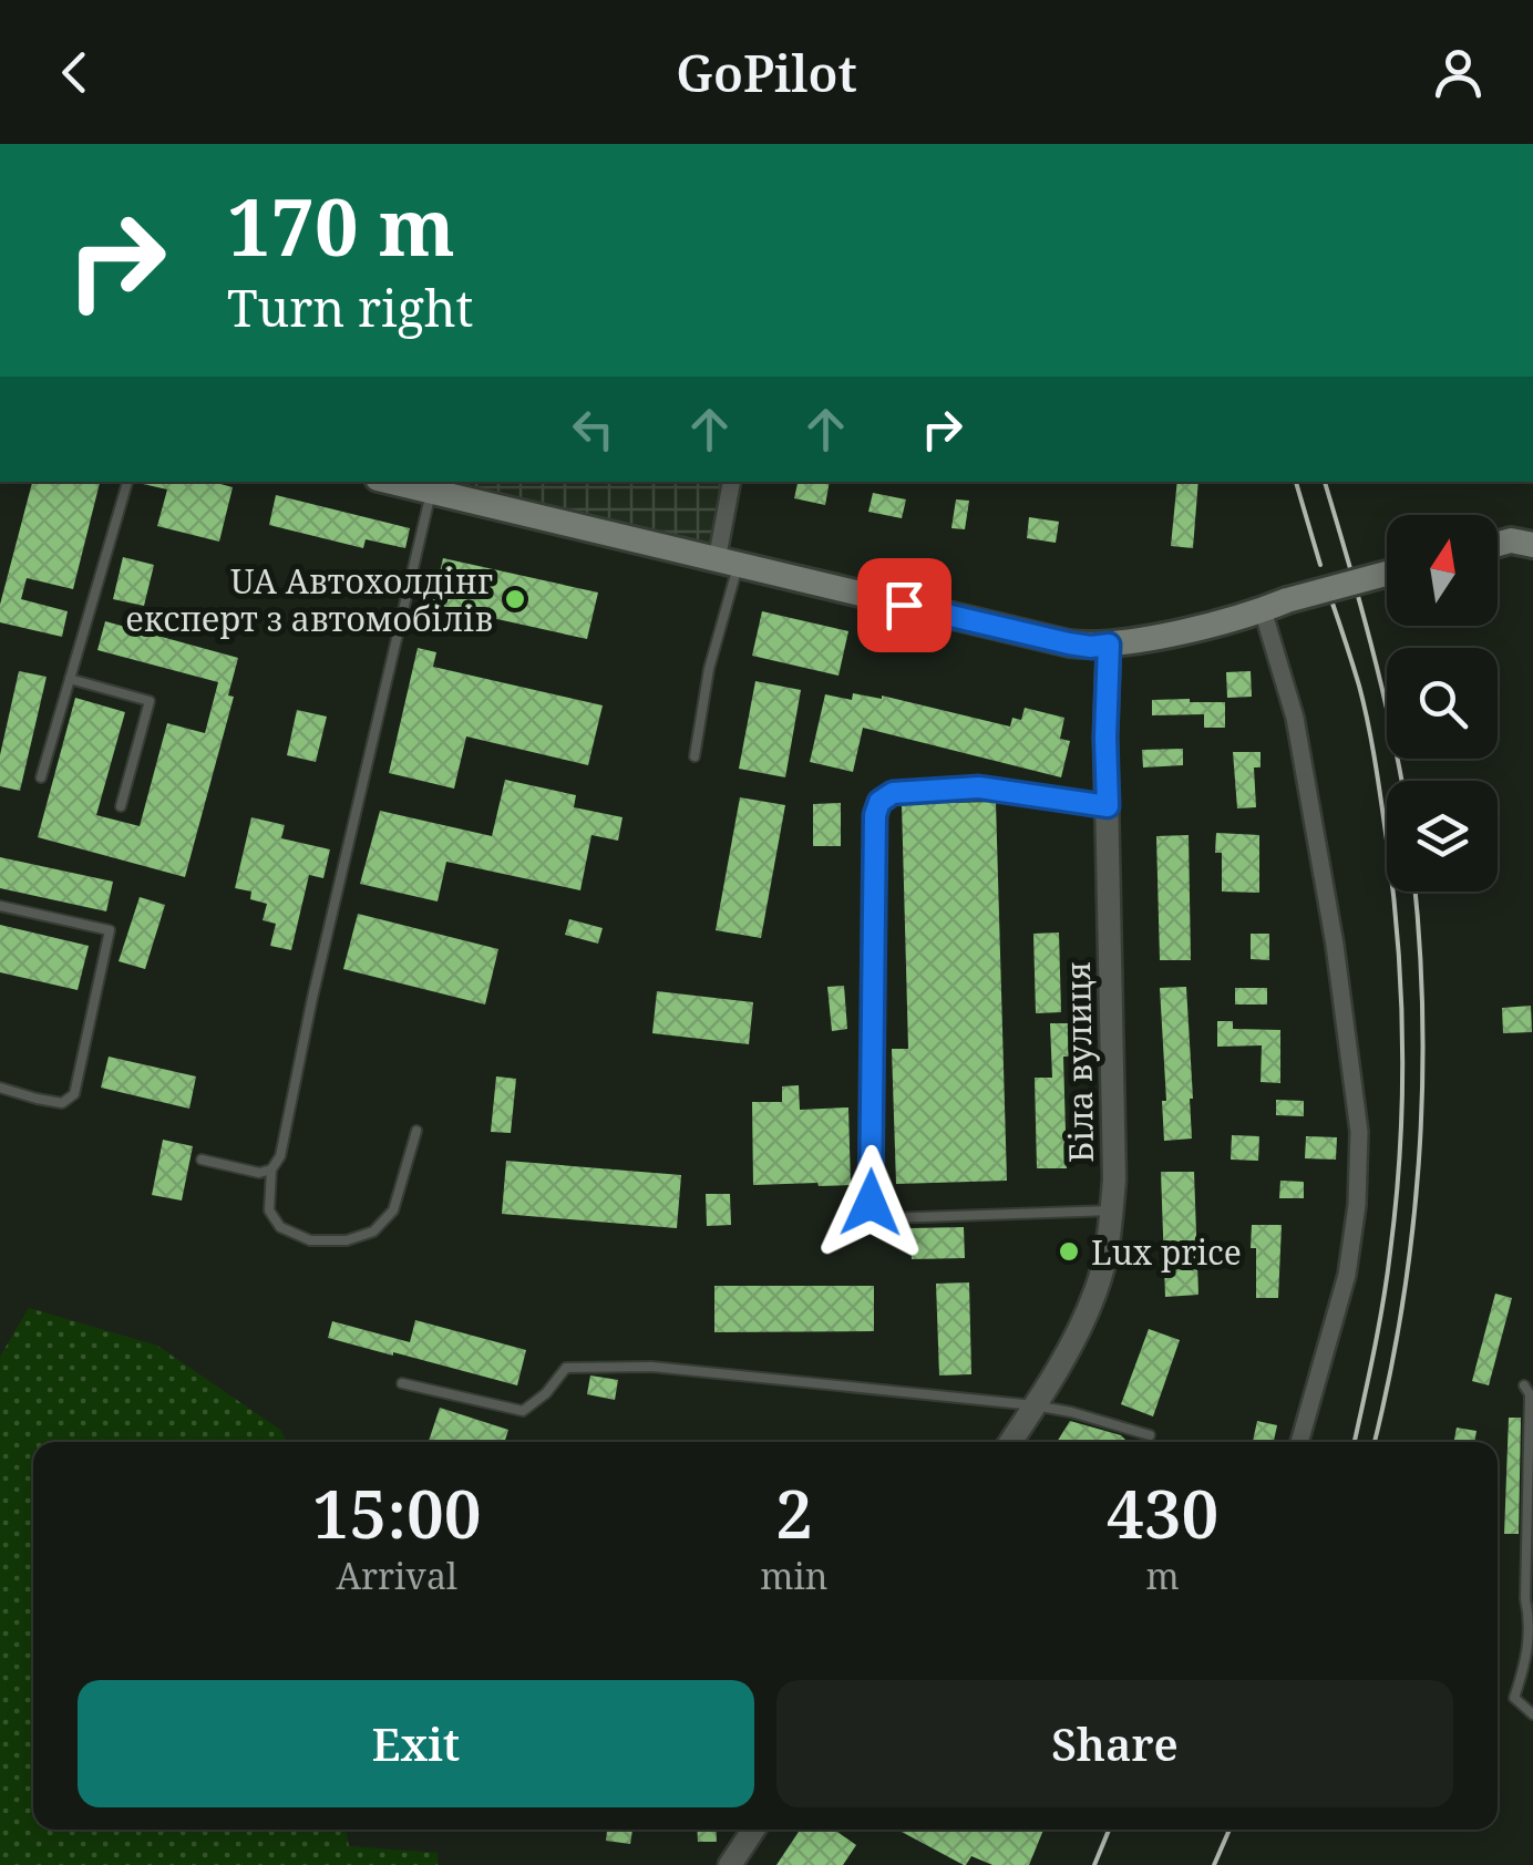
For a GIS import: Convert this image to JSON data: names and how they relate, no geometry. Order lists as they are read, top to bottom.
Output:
{
  "streets": {
    "street": ["Біла вулиця"]
  },
  "places": ["UA Автохолдінг експерт з автомобілів", "Lux price"],
  "north": "top",
  "page": {
    "header": "GoPilot",
    "turn": ["170 m", "Turn right"],
    "eta": [
      "15:00",
      "Arrival",
      "2",
      "min",
      "430",
      "m"
    ],
    "buttons": ["Exit", "Share"]
  }
}
